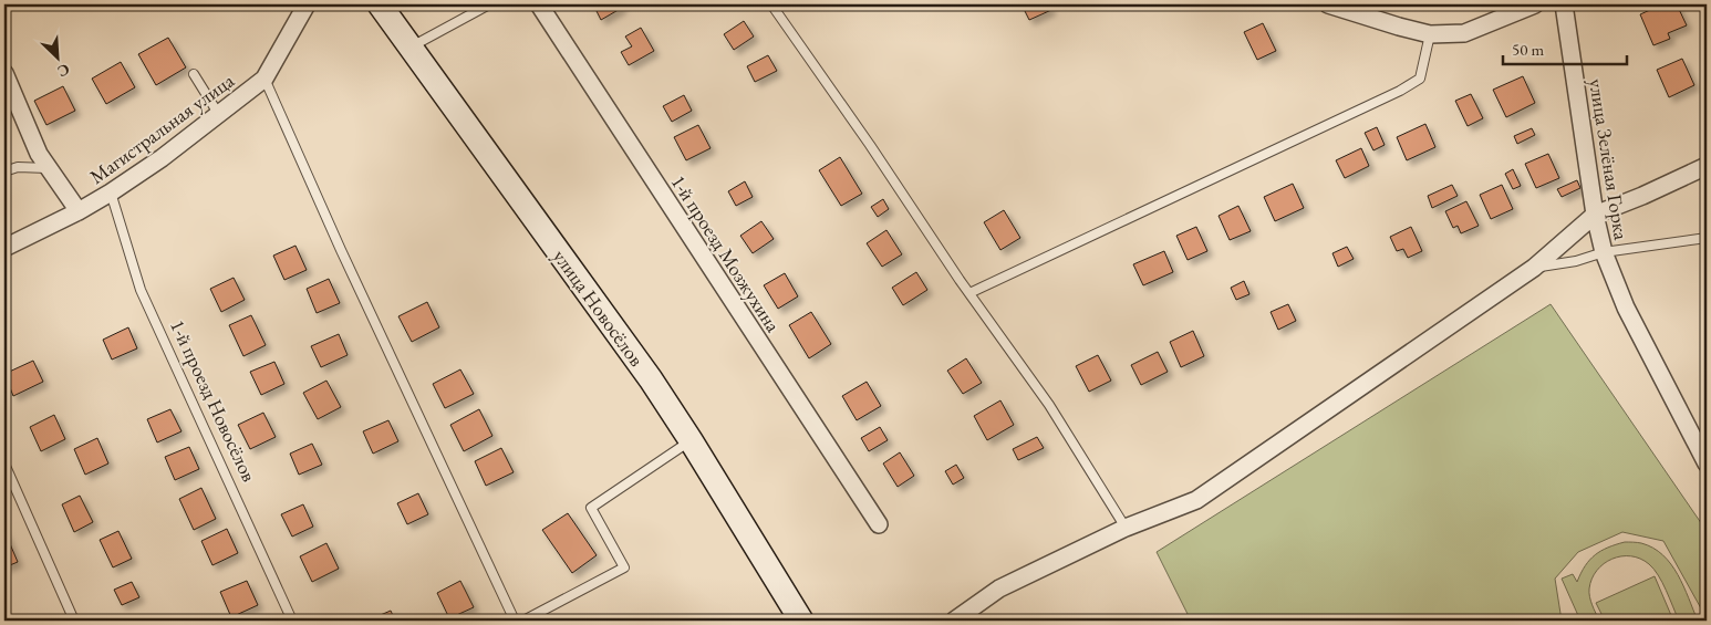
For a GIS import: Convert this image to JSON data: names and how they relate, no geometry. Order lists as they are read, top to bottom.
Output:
{
  "streets": {
    "street": [
      "Магистральная улица",
      "улица Зелёная Горка",
      "1-й проезд Мозжухина",
      "улица Новосёлов"
    ],
    "lane": ["1-й проезд Новосёлов"]
  },
  "crossings": [
    ["Магистральная улица", "1-й проезд Новосёлов"]
  ],
  "scale_bar": "50 m",
  "north": "bottom right"
}
